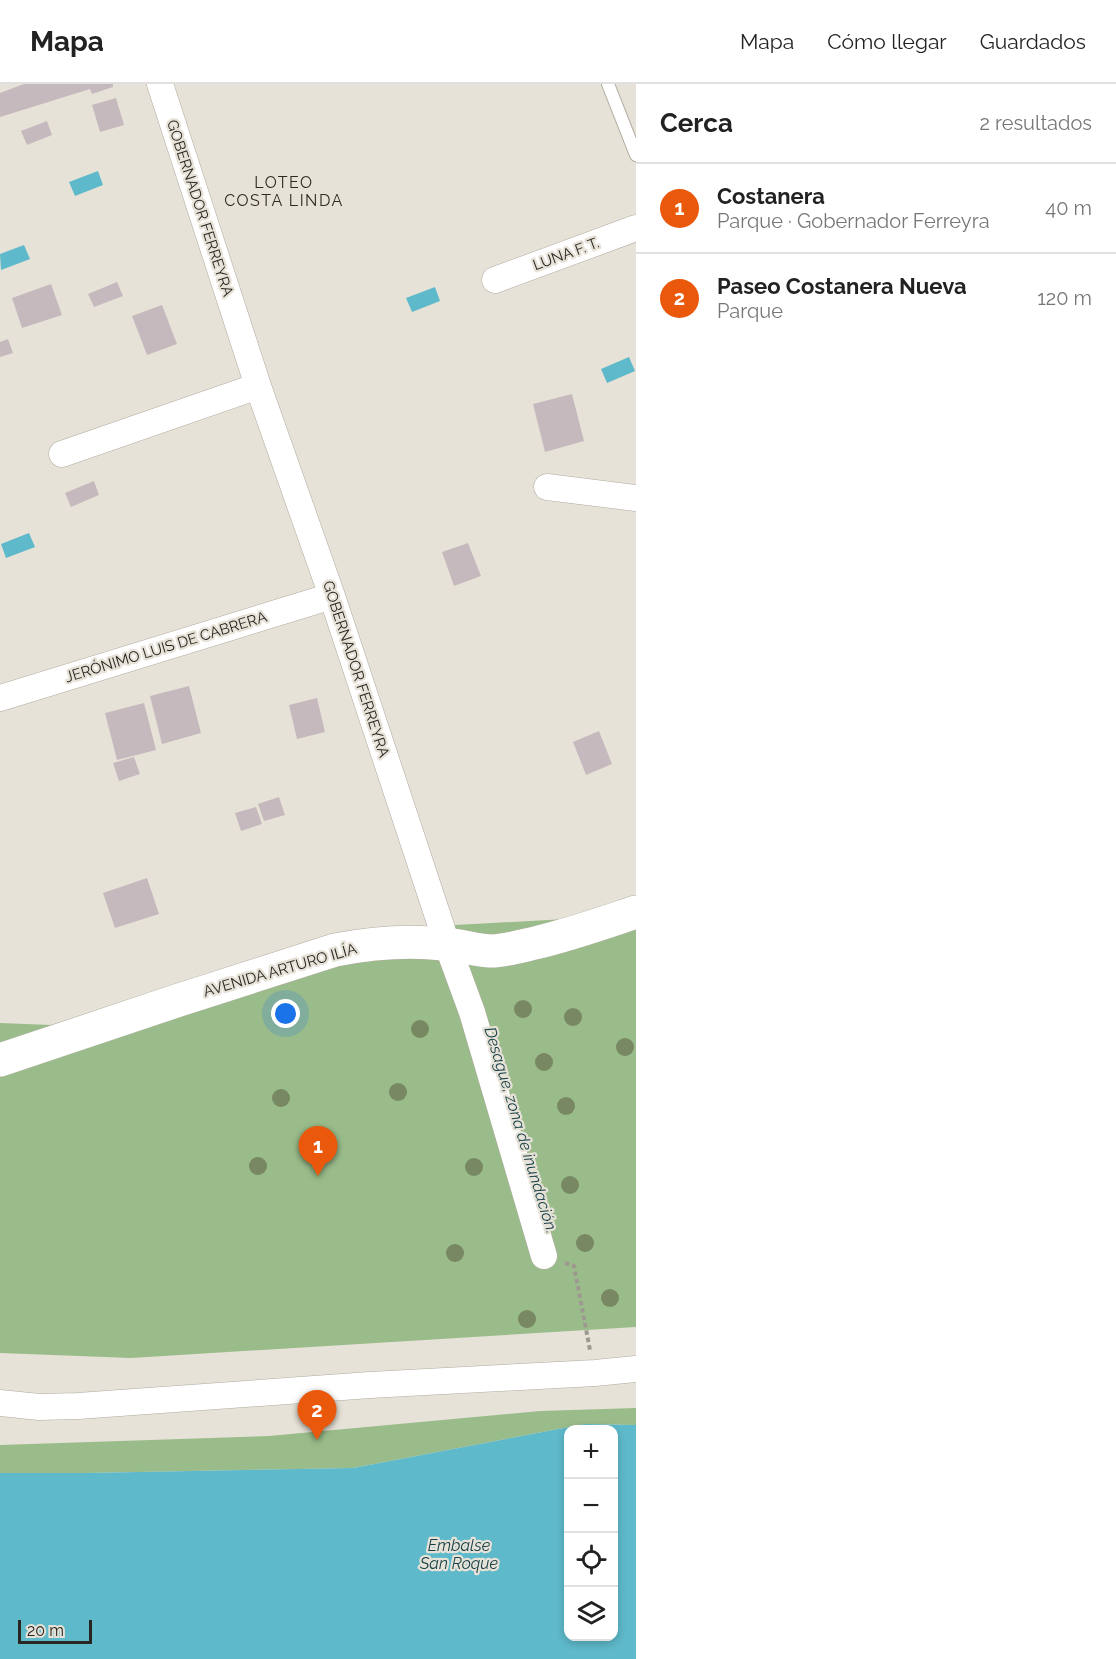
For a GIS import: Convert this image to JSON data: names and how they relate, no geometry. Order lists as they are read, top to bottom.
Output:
{
  "streets": {
    "main road": ["AVENIDA ARTURO ILÍA"],
    "street": ["GOBERNADOR FERREYRA", "LUNA F. T.", "JERÓNIMO LUIS DE CABRERA"]
  },
  "crossings": [
    ["GOBERNADOR FERREYRA", "JERÓNIMO LUIS DE CABRERA"],
    ["GOBERNADOR FERREYRA", "AVENIDA ARTURO ILÍA"]
  ],
  "districts": ["LOTEO COSTA LINDA"],
  "water": ["Desague, zona de inundación.", "Embalse San Roque"],
  "scale_bar": "20 m",
  "page": {
    "header": "Mapa",
    "nav": ["Mapa", "Cómo llegar", "Guardados"],
    "heading": ["Cerca", "2 resultados"],
    "list": [
      {
        "mark": "1",
        "name": "Costanera",
        "note": "Parque · Gobernador Ferreyra",
        "value": "40 m"
      },
      {
        "mark": "2",
        "name": "Paseo Costanera Nueva",
        "note": "Parque",
        "value": "120 m"
      }
    ],
    "pins": ["1", "2"],
    "map_buttons": ["+", "−"],
    "scale": "20 m"
  }
}
